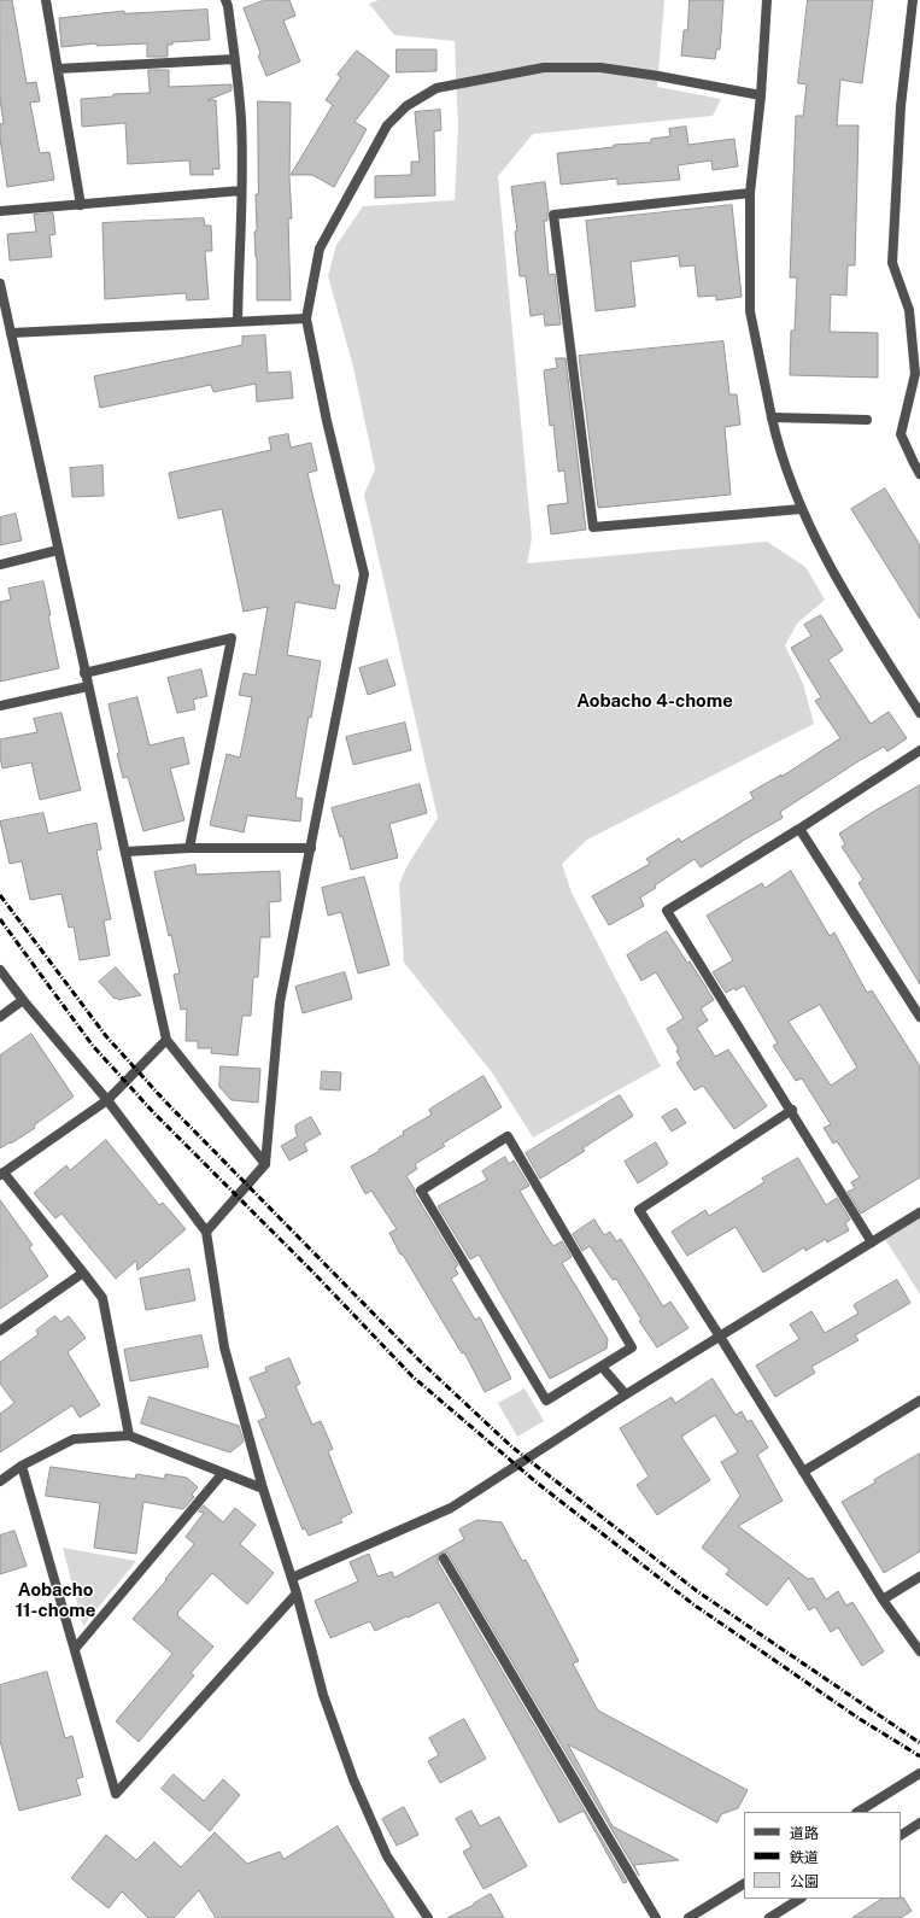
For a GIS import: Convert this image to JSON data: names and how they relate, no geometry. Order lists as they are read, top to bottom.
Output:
{
  "districts": ["Aobacho 4-chome", "Aobacho 11-chome"],
  "legend": ["道路", "鉄道", "公園"]
}
